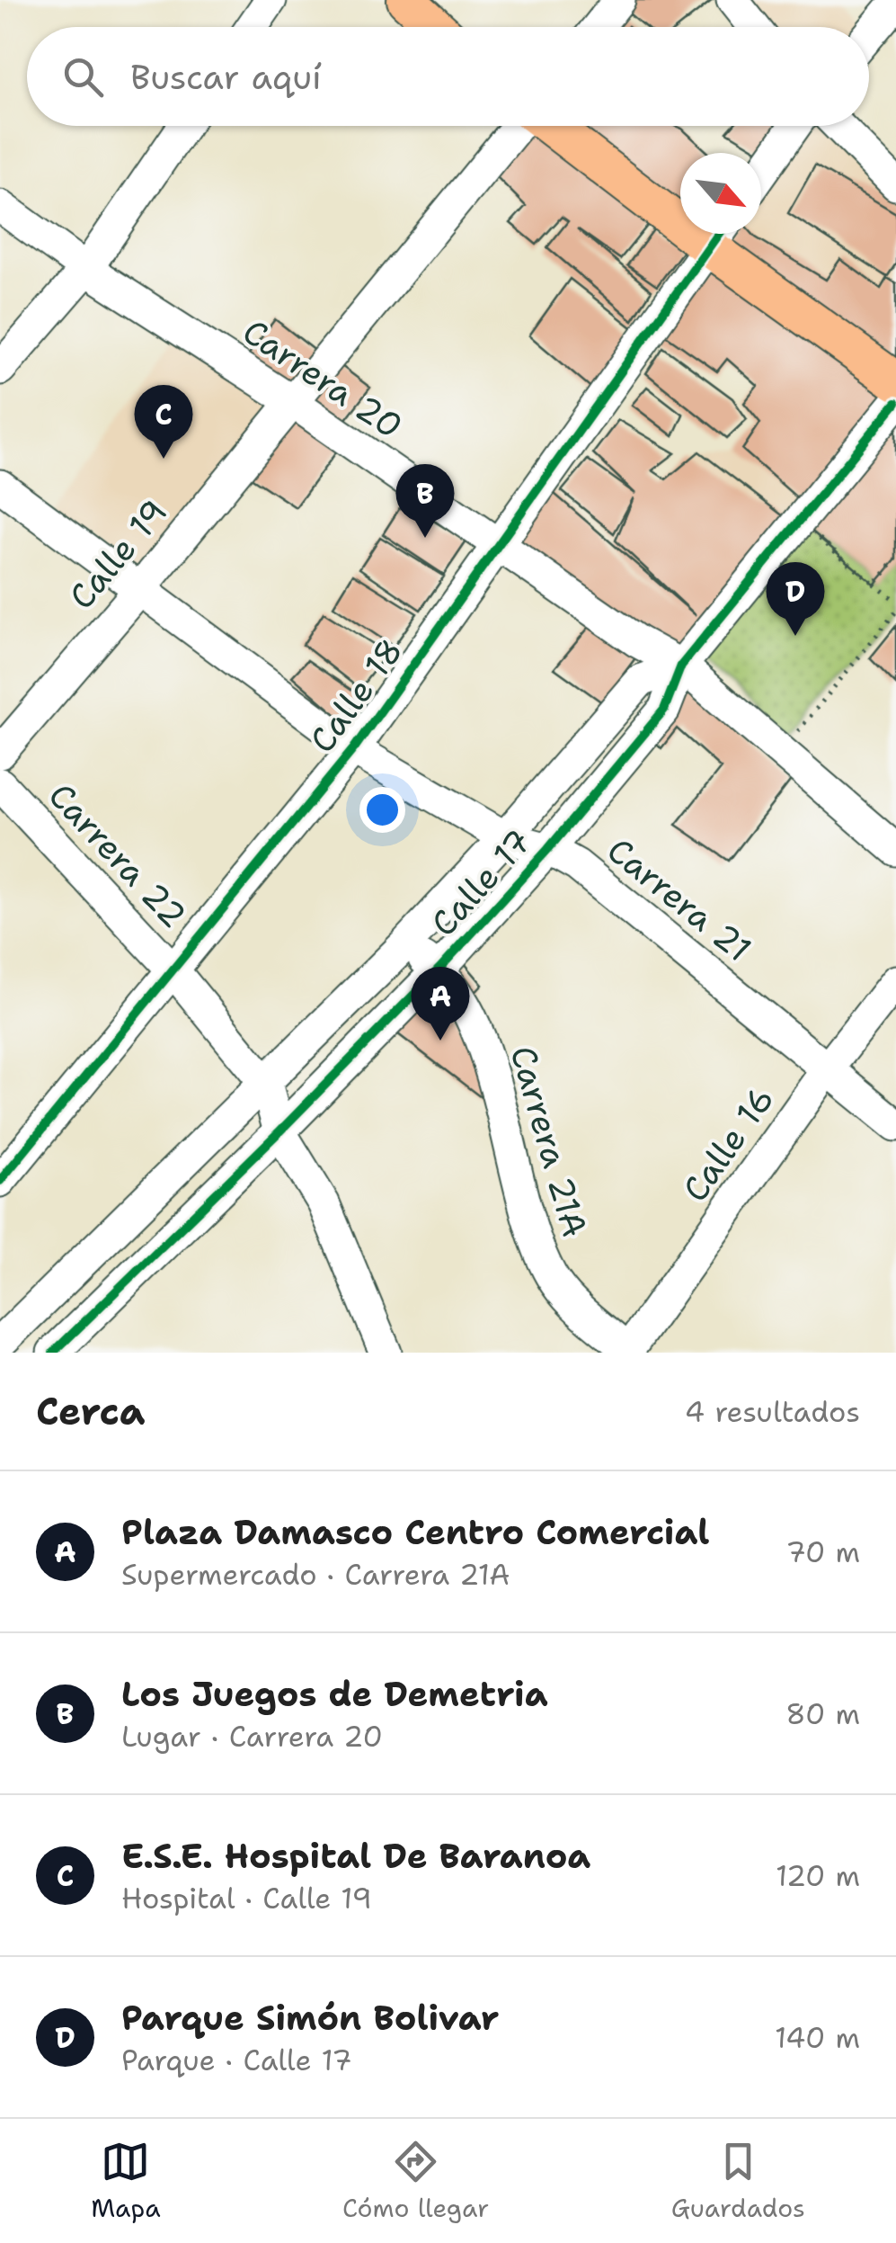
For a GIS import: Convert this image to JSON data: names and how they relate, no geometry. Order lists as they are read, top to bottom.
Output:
{
  "streets": {
    "street": [
      "Carrera 20",
      "Calle 19",
      "Calle 18",
      "Carrera 22",
      "Calle 17",
      "Carrera 21",
      "Carrera 21A",
      "Calle 16"
    ]
  },
  "crossings": [
    ["Carrera 20", "Calle 19"],
    ["Carrera 20", "Calle 18"],
    ["Carrera 20", "Calle 17"],
    ["Calle 19", "Carrera 21"],
    ["Calle 18", "Carrera 22"],
    ["Calle 18", "Carrera 21"],
    ["Carrera 22", "Calle 17"],
    ["Calle 17", "Carrera 21"],
    ["Calle 17", "Carrera 21A"],
    ["Carrera 21", "Calle 16"],
    ["Carrera 21A", "Calle 16"]
  ],
  "north": "bottom right",
  "page": {
    "search": "Buscar aquí",
    "pins": [
      "C",
      "B",
      "D",
      "A"
    ],
    "heading": ["Cerca", "4 resultados"],
    "list": [
      {
        "mark": "A",
        "name": "Plaza Damasco Centro Comercial",
        "note": "Supermercado · Carrera 21A",
        "value": "70 m"
      },
      {
        "mark": "B",
        "name": "Los Juegos de Demetria",
        "note": "Lugar · Carrera 20",
        "value": "80 m"
      },
      {
        "mark": "C",
        "name": "E.S.E. Hospital De Baranoa",
        "note": "Hospital · Calle 19",
        "value": "120 m"
      },
      {
        "mark": "D",
        "name": "Parque Simón Bolivar",
        "note": "Parque · Calle 17",
        "value": "140 m"
      }
    ],
    "nav": ["Mapa", "Cómo llegar", "Guardados"]
  }
}
